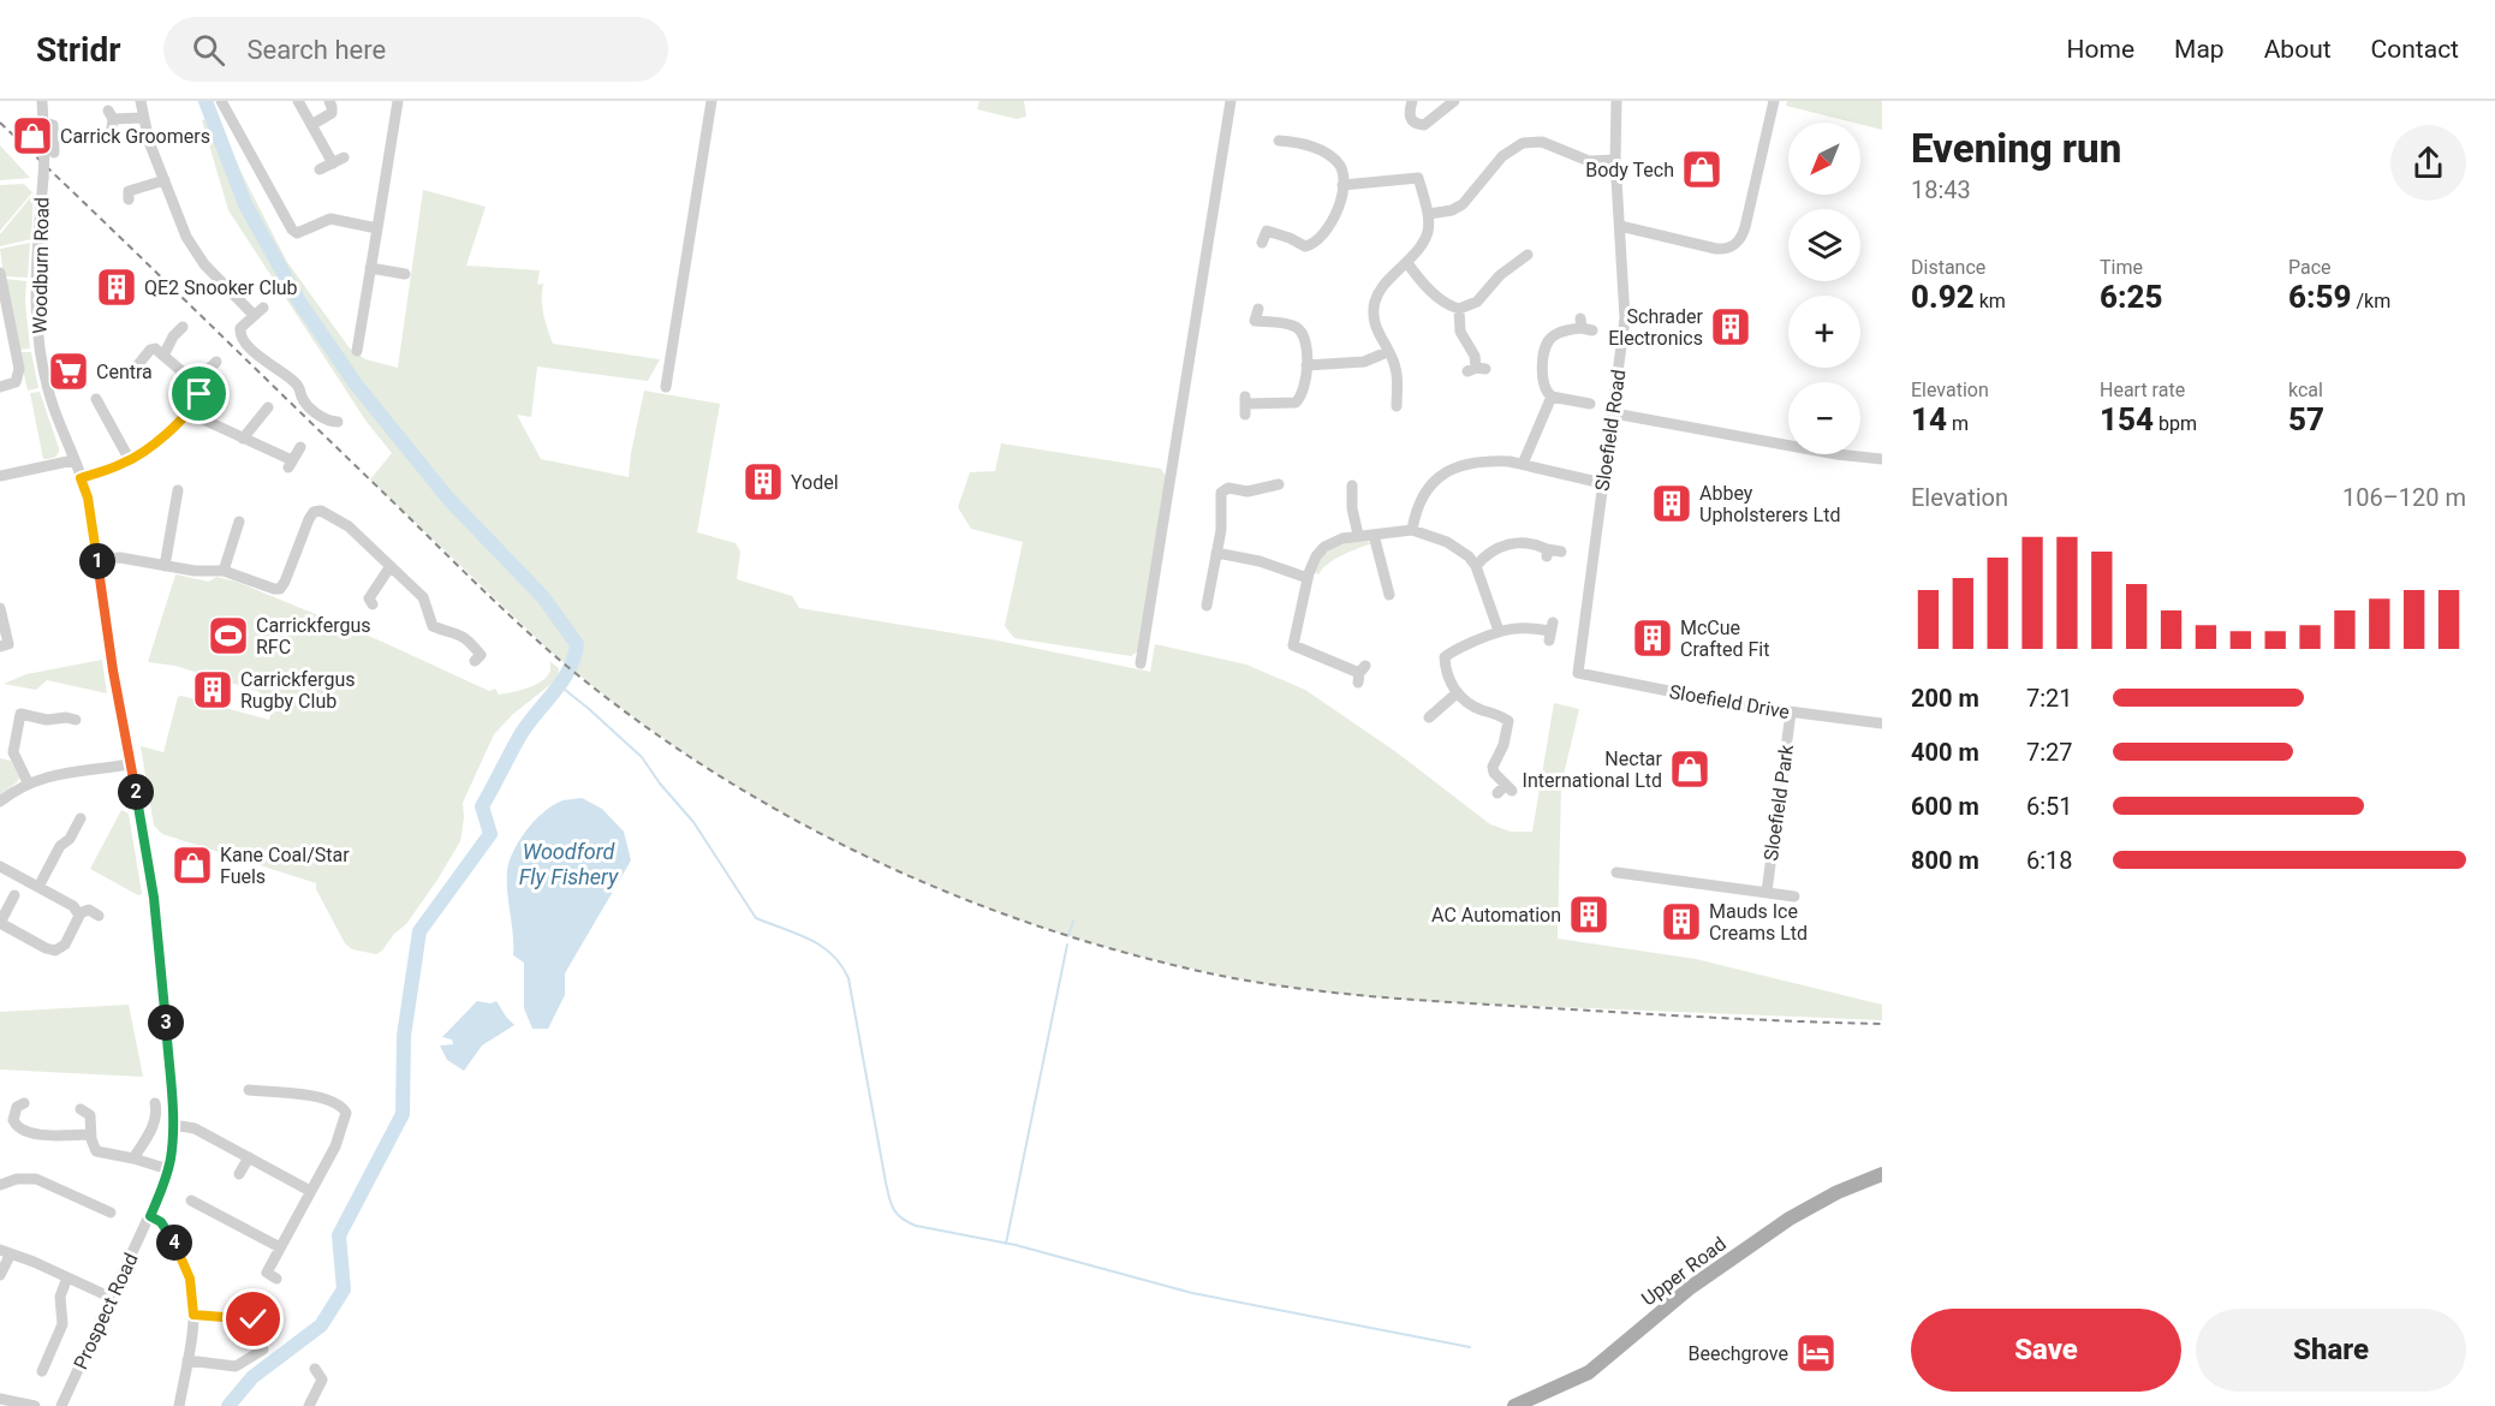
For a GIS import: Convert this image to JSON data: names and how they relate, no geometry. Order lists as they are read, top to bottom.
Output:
{
  "streets": {
    "main road": ["Upper Road"],
    "street": [
      "Woodburn Road",
      "Sloefield Road",
      "Sloefield Drive",
      "Sloefield Park",
      "Prospect Road"
    ]
  },
  "crossings": [
    ["Woodburn Road", "Prospect Road"],
    ["Sloefield Road", "Sloefield Drive"],
    ["Sloefield Drive", "Sloefield Park"]
  ],
  "water": ["Woodford Fly Fishery"],
  "places": {
    "shop": [
      "Carrick Groomers",
      "Body Tech",
      "Nectar International Ltd",
      "Kane Coal/Star Fuels"
    ],
    "building": [
      "QE2 Snooker Club",
      "Schrader Electronics",
      "Yodel",
      "Abbey Upholsterers Ltd",
      "McCue Crafted Fit",
      "Carrickfergus Rugby Club",
      "AC Automation",
      "Mauds Ice Creams Ltd"
    ],
    "supermarket": ["Centra"],
    "sports": ["Carrickfergus RFC"],
    "hotel": ["Beechgrove"]
  },
  "north": "bottom left",
  "page": {
    "header": "Stridr",
    "search": "Search here",
    "nav": [
      "Home",
      "Map",
      "About",
      "Contact"
    ],
    "heading": ["Evening run", "18:43"],
    "map_buttons": ["+", "−"],
    "stats": [
      ["Distance", "0.92 km"],
      ["Time", "6:25"],
      ["Pace", "6:59 /km"],
      ["Elevation", "14 m"],
      ["Heart rate", "154 bpm"],
      ["kcal", "57"]
    ],
    "chart": ["Elevation", "106–120 m"],
    "pins": [
      "1",
      "2",
      "3",
      "4"
    ],
    "list": [
      {
        "name": "200 m",
        "note": "7:21"
      },
      {
        "name": "400 m",
        "note": "7:27"
      },
      {
        "name": "600 m",
        "note": "6:51"
      },
      {
        "name": "800 m",
        "note": "6:18"
      }
    ],
    "buttons": ["Save", "Share"]
  }
}
